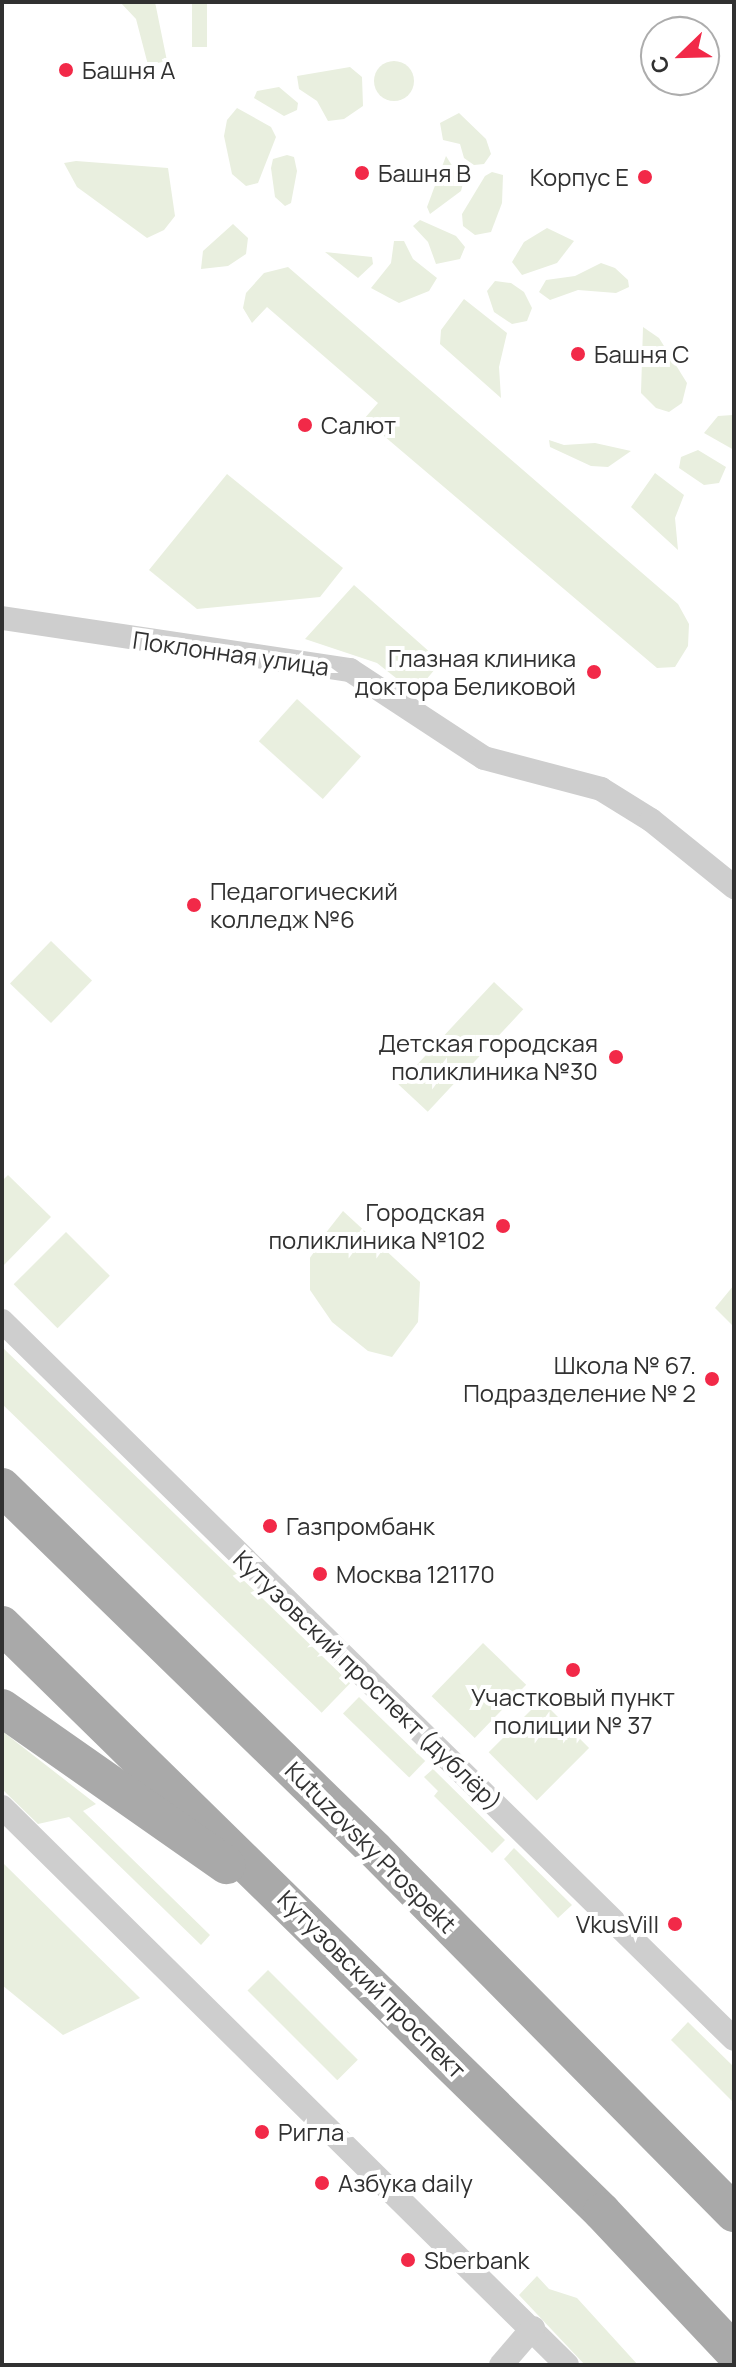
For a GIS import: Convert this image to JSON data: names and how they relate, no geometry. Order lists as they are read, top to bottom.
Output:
{
  "streets": {
    "main road": ["Kutuzovsky Prospekt", "Кутузовский проспект"],
    "street": ["Поклонная улица", "Кутузовский проспект (дублёр)"]
  },
  "places": [
    "Башня А",
    "Башня B",
    "Корпус E",
    "Башня C",
    "Салют",
    "Глазная клиника доктора Беликовой",
    "Педагогический колледж №6",
    "Детская городская поликлиника №30",
    "Городская поликлиника №102",
    "Школа № 67. Подразделение № 2",
    "Газпромбанк",
    "Москва 121170",
    "Участковый пункт полиции № 37",
    "VkusVill",
    "Ригла",
    "Азбука daily",
    "Sberbank"
  ],
  "north": "bottom left"
}
